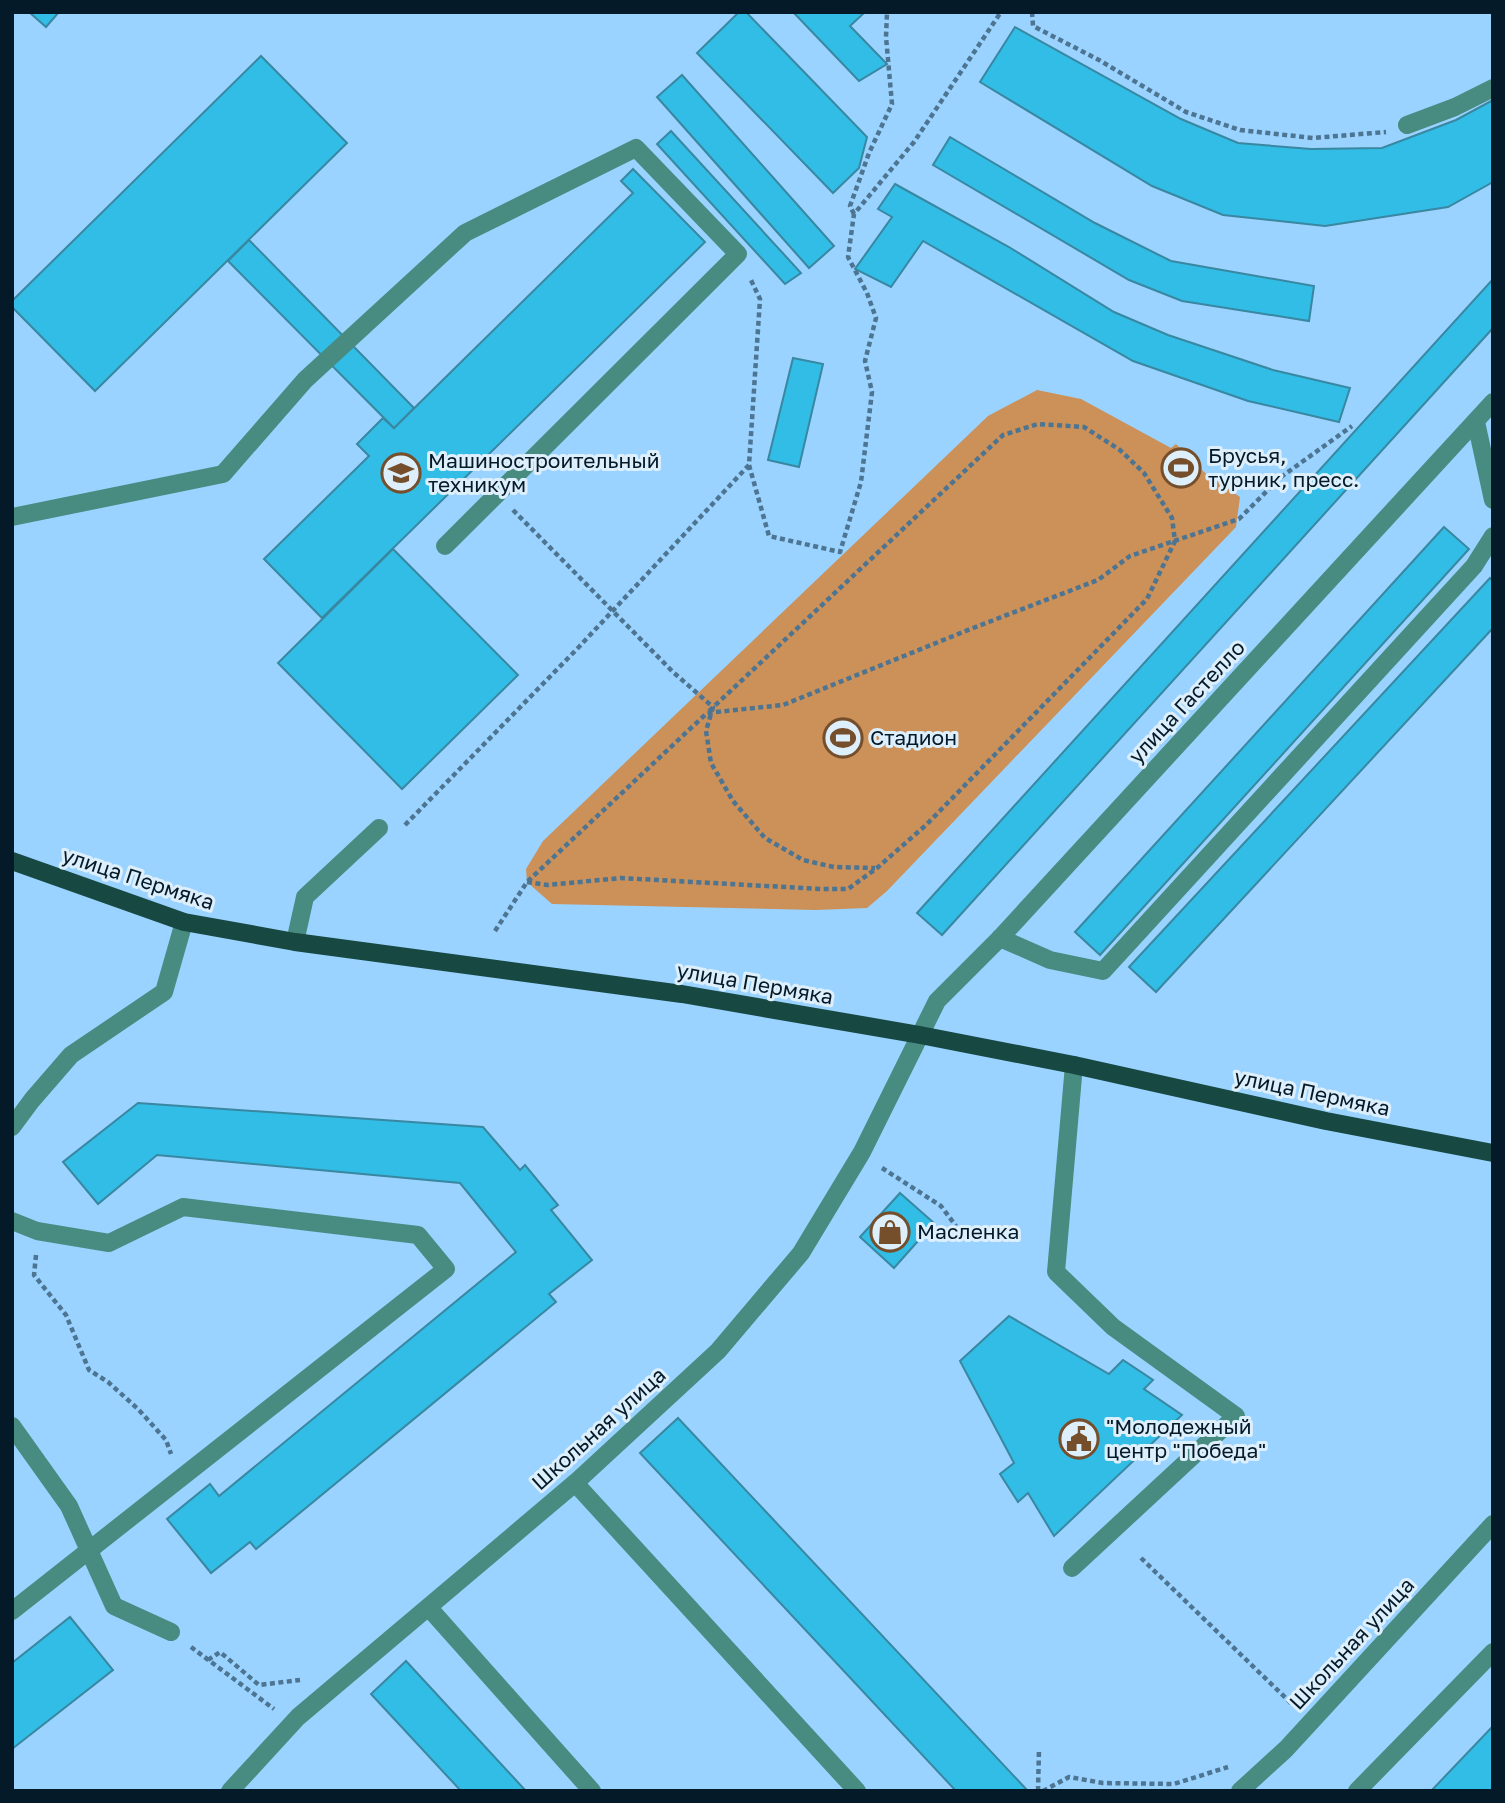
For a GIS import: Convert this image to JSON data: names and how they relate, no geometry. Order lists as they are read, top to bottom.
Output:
{
  "streets": {
    "main road": ["улица Пермяка"],
    "street": ["улица Гастелло", "Школьная улица"]
  },
  "crossings": [
    ["улица Гастелло", "улица Пермяка"],
    ["улица Гастелло", "Школьная улица"],
    ["улица Пермяка", "Школьная улица"]
  ],
  "places": {
    "sports": ["Брусья, турник, пресс.", "Стадион"],
    "school or university": ["Машиностроительный техникум"],
    "shop": ["Масленка"],
    "public building": ["\"Молодежный центр \"Победа\""]
  }
}
